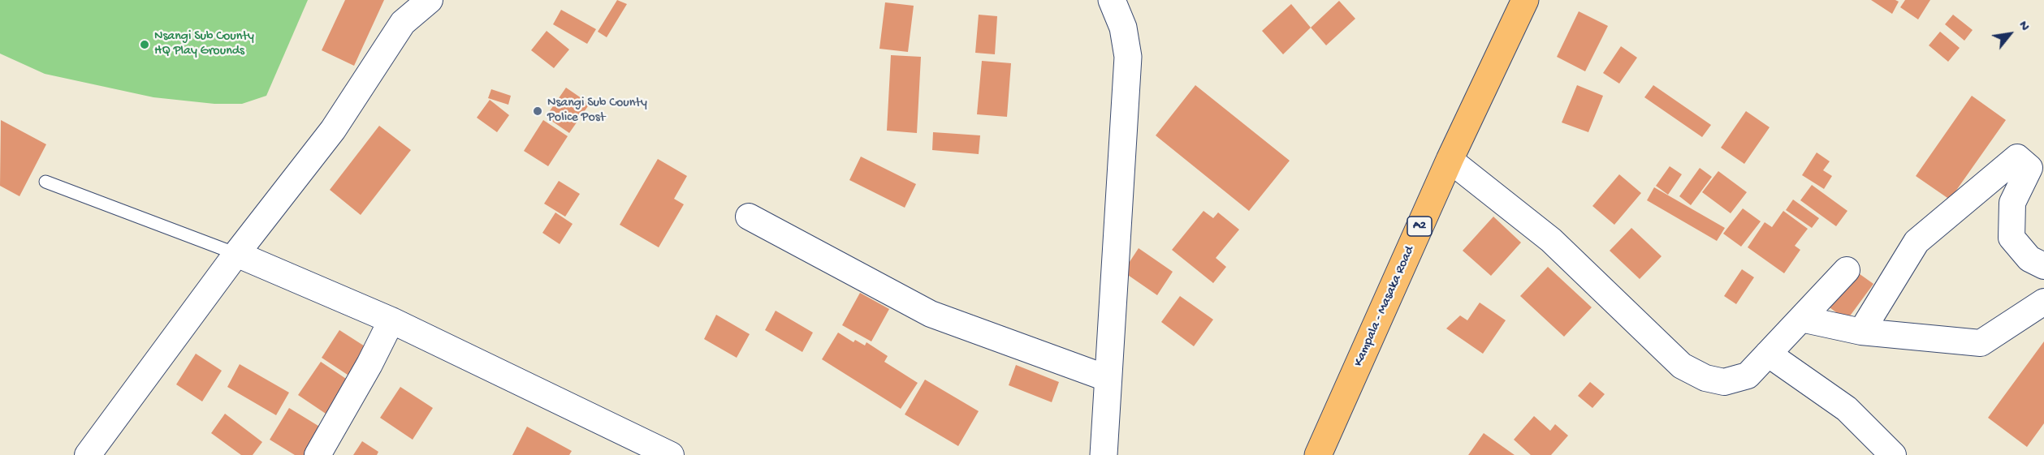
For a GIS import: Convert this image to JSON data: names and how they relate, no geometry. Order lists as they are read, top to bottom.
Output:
{
  "streets": {
    "main road": ["A2", "Kampala - Masaka Road"]
  },
  "places": ["Nsangi Sub County HQ Play Grounds", "Nsangi Sub County Police Post"],
  "north": "top right"
}
